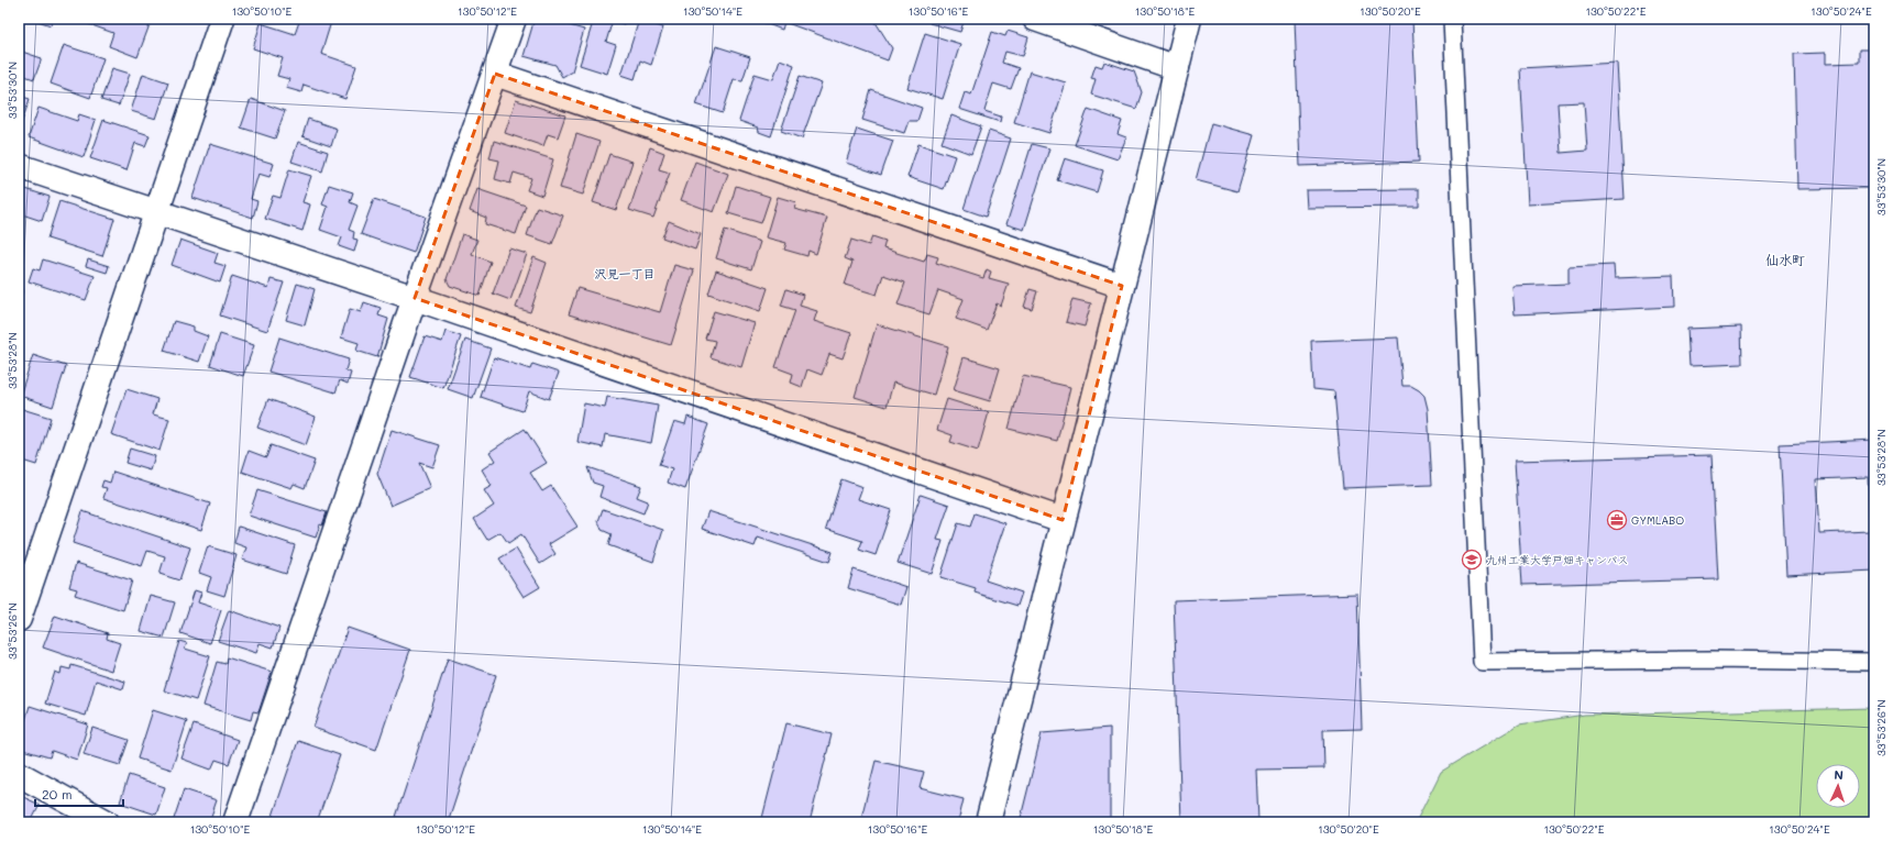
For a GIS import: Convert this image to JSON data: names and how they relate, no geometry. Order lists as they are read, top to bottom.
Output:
{
  "districts": ["仙水町", "沢見一丁目"],
  "places": {
    "office": ["GYMLABO"],
    "school or university": ["九州工業大学戸畑キャンパス"]
  },
  "scale_bar": "20 m",
  "north": "top",
  "coordinates": [
    "130°50'10\"E",
    "130°50'12\"E",
    "130°50'14\"E",
    "130°50'16\"E",
    "130°50'18\"E",
    "130°50'20\"E",
    "130°50'22\"E",
    "130°50'24\"E",
    "33°53'30\"N",
    "33°53'28\"N",
    "33°53'26\"N"
  ]
}
